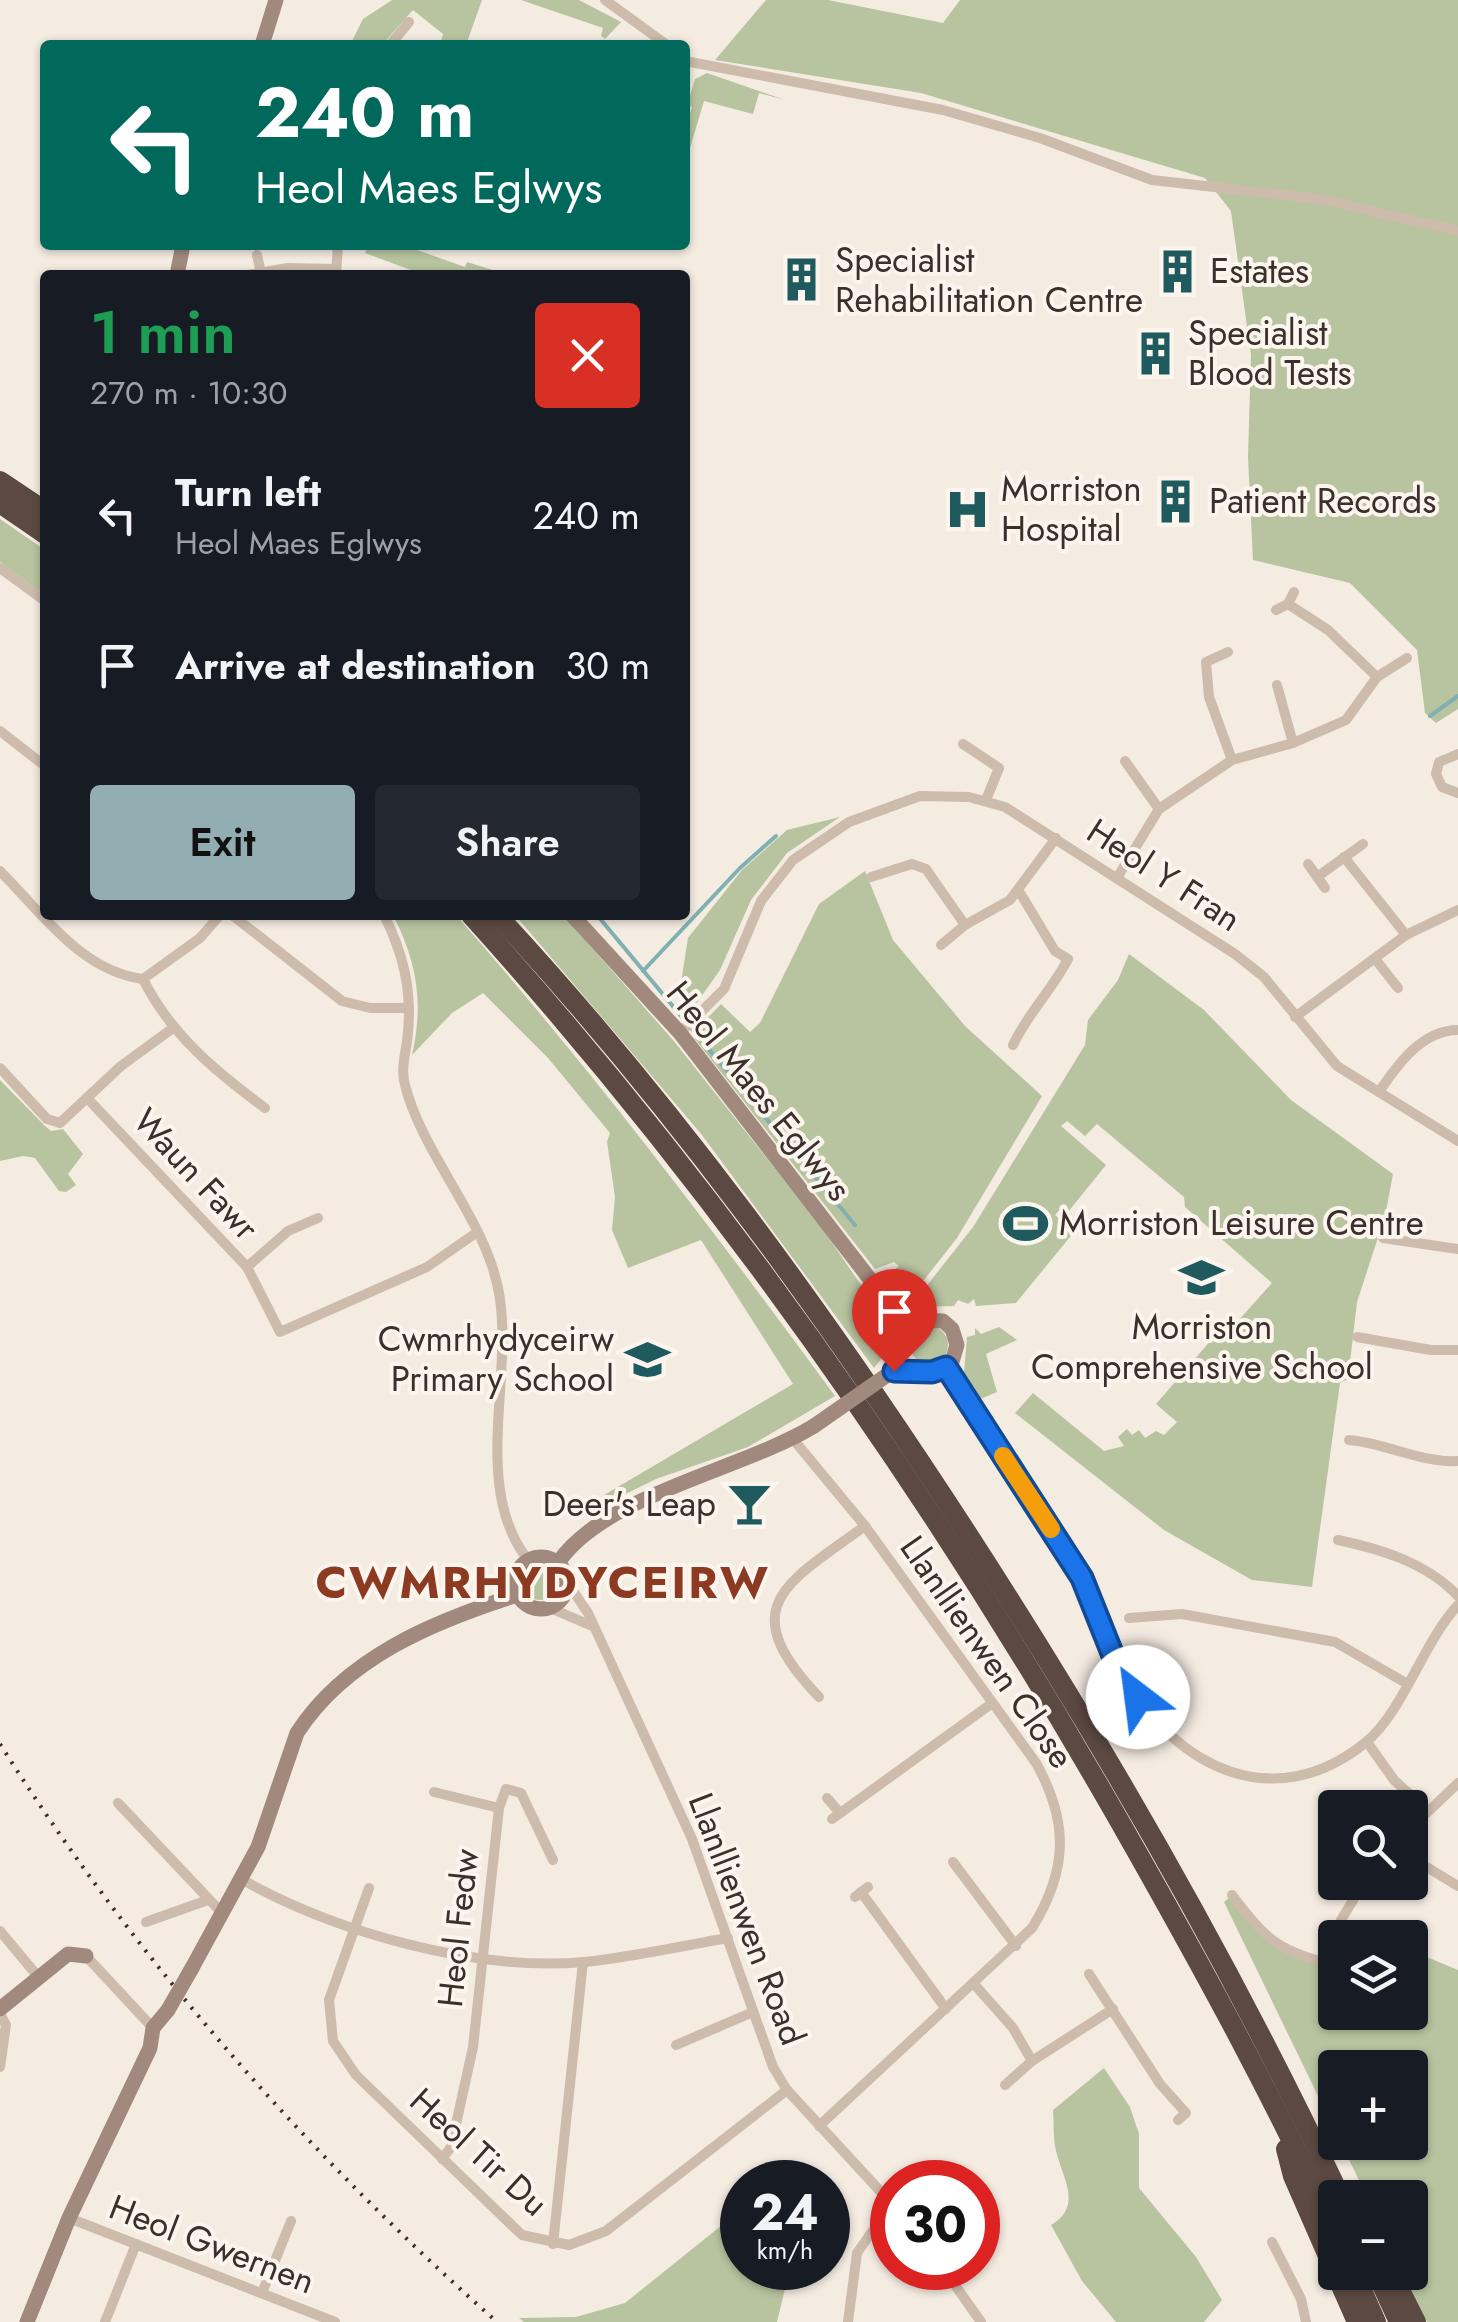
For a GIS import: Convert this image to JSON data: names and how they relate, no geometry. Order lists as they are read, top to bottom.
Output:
{
  "streets": {
    "street": [
      "Heol Y Fran",
      "Heol Maes Eglwys",
      "Waun Fawr",
      "Llanllienwen Close",
      "Llanllienwen Road",
      "Heol Fedw",
      "Heol Tir Du",
      "Heol Gwernen"
    ]
  },
  "crossings": [
    ["Heol Y Fran", "Heol Maes Eglwys"],
    ["Llanllienwen Close", "Llanllienwen Road"],
    ["Llanllienwen Road", "Heol Tir Du"],
    ["Heol Fedw", "Heol Tir Du"]
  ],
  "districts": ["CWMRHYDYCEIRW"],
  "places": {
    "building": [
      "Estates",
      "Specialist Rehabilitation Centre",
      "Specialist Blood Tests",
      "Patient Records"
    ],
    "hospital": ["Morriston Hospital"],
    "sports": ["Morriston Leisure Centre"],
    "school or university": ["Morriston Comprehensive School", "Cwmrhydyceirw Primary School"],
    "bar": ["Deer's Leap"]
  },
  "page": {
    "turn": ["240 m", "Heol Maes Eglwys"],
    "heading": ["1 min", "270 m · 10:30"],
    "list": [
      {
        "name": "Turn left",
        "note": "Heol Maes Eglwys",
        "value": "240 m"
      },
      {
        "name": "Arrive at destination",
        "value": "30 m"
      }
    ],
    "buttons": ["Exit", "Share"],
    "map_buttons": ["+", "−"],
    "speed": "24 km/h",
    "limit": "30"
  }
}
